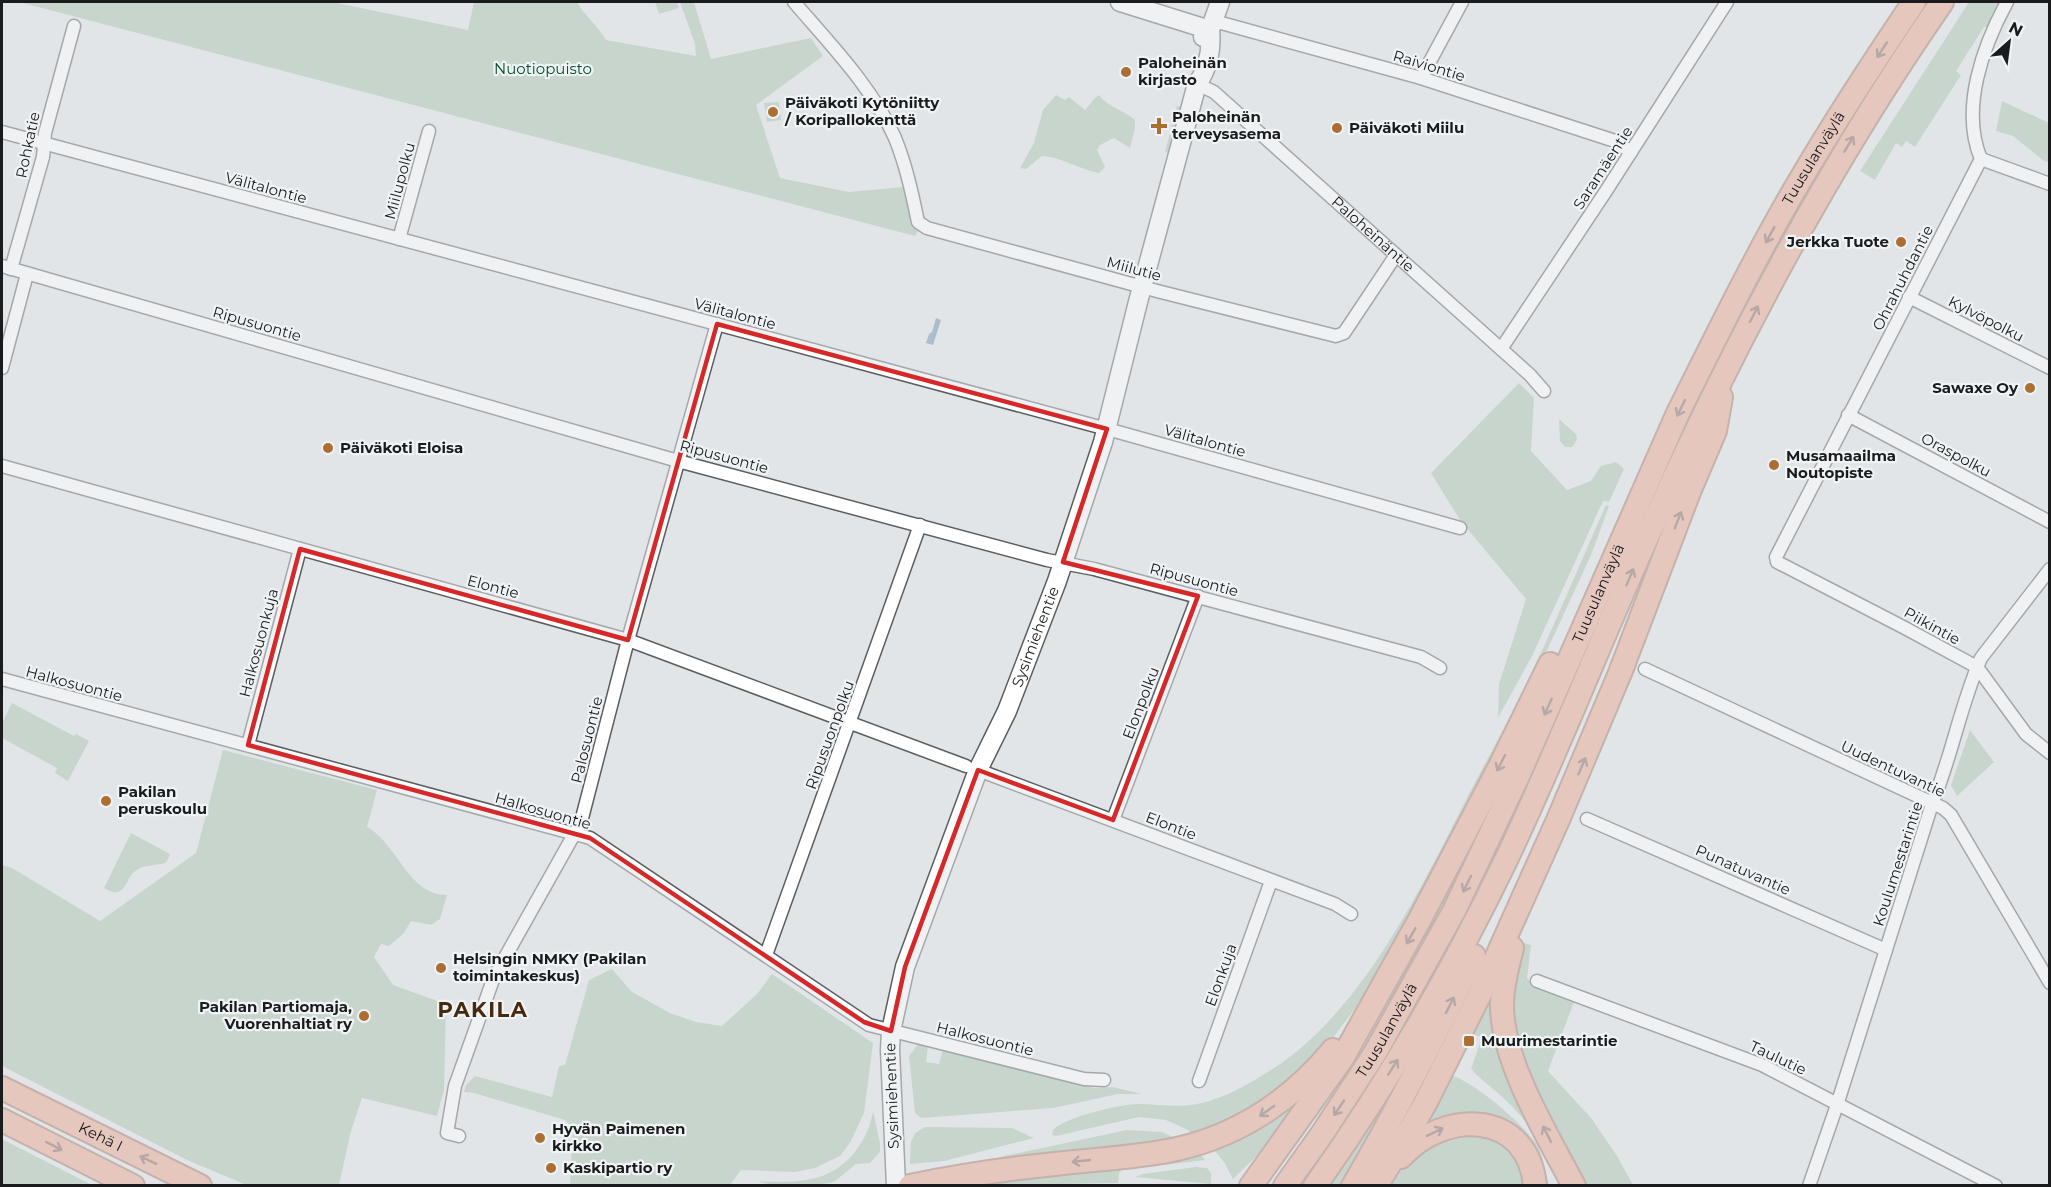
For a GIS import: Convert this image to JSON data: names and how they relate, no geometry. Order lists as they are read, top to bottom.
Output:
{
  "streets": {
    "highway": ["Tuusulanväylä", "Kehä I"],
    "street": [
      "Raiviontie",
      "Rohkatie",
      "Saramäentie",
      "Miilupolku",
      "Välitalontie",
      "Paloheinäntie",
      "Miilutie",
      "Ohrahuhdantie",
      "Kylvöpolku",
      "Ripusuontie",
      "Oraspolku",
      "Elontie",
      "Piikintie",
      "Sysimiehentie",
      "Halkosuonkuja",
      "Halkosuontie",
      "Elonpolku",
      "Ripusuonpolku",
      "Palosuontie",
      "Uudentuvantie",
      "Koulumestarintie",
      "Punatuvantie",
      "Elonkuja",
      "Taulutie"
    ]
  },
  "crossings": [
    ["Raiviontie", "Saramäentie"],
    ["Raiviontie", "Sysimiehentie"],
    ["Rohkatie", "Välitalontie"],
    ["Rohkatie", "Ripusuontie"],
    ["Saramäentie", "Paloheinäntie"],
    ["Miilupolku", "Välitalontie"],
    ["Välitalontie", "Sysimiehentie"],
    ["Välitalontie", "Palosuontie"],
    ["Paloheinäntie", "Miilutie"],
    ["Paloheinäntie", "Sysimiehentie"],
    ["Miilutie", "Sysimiehentie"],
    ["Ohrahuhdantie", "Kylvöpolku"],
    ["Ohrahuhdantie", "Oraspolku"],
    ["Ohrahuhdantie", "Piikintie"],
    ["Ripusuontie", "Sysimiehentie"],
    ["Ripusuontie", "Elonpolku"],
    ["Ripusuontie", "Ripusuonpolku"],
    ["Ripusuontie", "Palosuontie"],
    ["Elontie", "Sysimiehentie"],
    ["Elontie", "Halkosuonkuja"],
    ["Elontie", "Elonpolku"],
    ["Elontie", "Ripusuonpolku"],
    ["Elontie", "Palosuontie"],
    ["Elontie", "Elonkuja"],
    ["Piikintie", "Koulumestarintie"],
    ["Sysimiehentie", "Halkosuontie"],
    ["Halkosuonkuja", "Halkosuontie"],
    ["Halkosuontie", "Ripusuonpolku"],
    ["Halkosuontie", "Palosuontie"],
    ["Uudentuvantie", "Koulumestarintie"],
    ["Koulumestarintie", "Punatuvantie"],
    ["Koulumestarintie", "Taulutie"]
  ],
  "districts": ["PAKILA"],
  "parks": ["Nuotiopuisto"],
  "places": {
    "other": [
      "Paloheinän kirjasto",
      "Päiväkoti Kytöniitty / Koripallokenttä",
      "Päiväkoti Miilu",
      "Jerkka Tuote",
      "Sawaxe Oy",
      "Päiväkoti Eloisa",
      "Musamaailma Noutopiste",
      "Pakilan peruskoulu",
      "Helsingin NMKY (Pakilan toimintakeskus)",
      "Pakilan Partiomaja, Vuorenhaltiat ry",
      "Hyvän Paimenen kirkko",
      "Kaskipartio ry"
    ],
    "health": ["Paloheinän terveysasema"],
    "transit": ["Muurimestarintie"]
  },
  "north": "top right"
}
